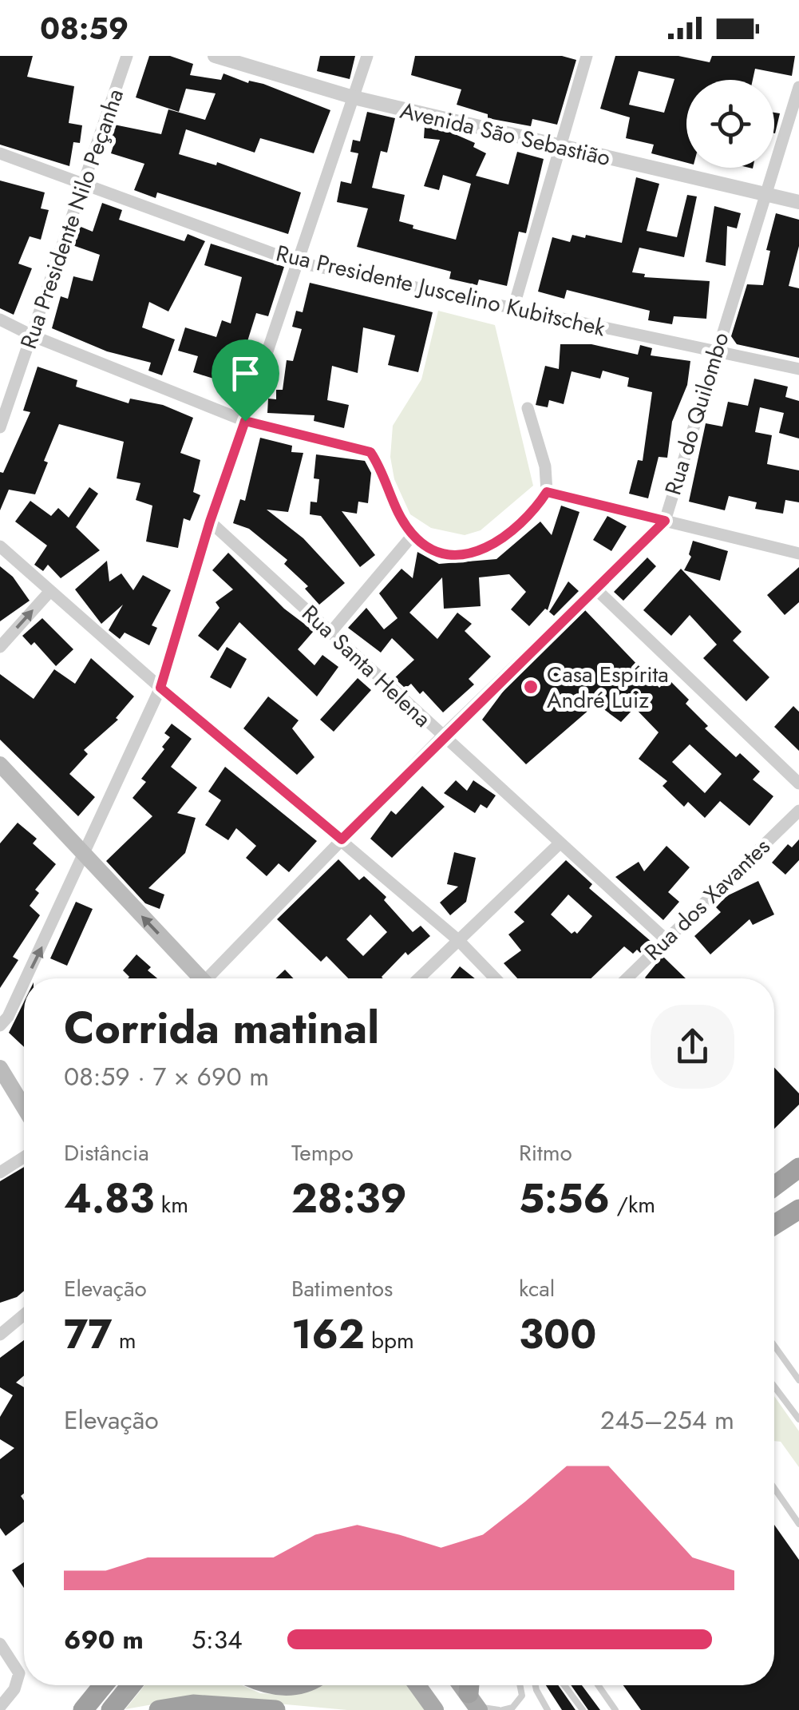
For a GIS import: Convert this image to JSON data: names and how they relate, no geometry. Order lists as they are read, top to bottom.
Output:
{
  "streets": {
    "street": [
      "Avenida São Sebastião",
      "Rua Presidente Nilo Peçanha",
      "Rua Presidente Juscelino Kubitschek",
      "Rua do Quilombo",
      "Rua Santa Helena",
      "Rua dos Xavantes"
    ]
  },
  "crossings": [
    ["Avenida São Sebastião", "Rua do Quilombo"],
    ["Rua Presidente Nilo Peçanha", "Rua Presidente Juscelino Kubitschek"],
    ["Rua Presidente Juscelino Kubitschek", "Rua do Quilombo"],
    ["Rua do Quilombo", "Rua Santa Helena"],
    ["Rua Santa Helena", "Rua dos Xavantes"]
  ],
  "places": ["Casa Espírita André Luiz"],
  "page": {
    "status": "08:59",
    "heading": ["Corrida matinal", "08:59 · 7 × 690 m"],
    "stats": [
      ["Distância", "4.83 km"],
      ["Tempo", "28:39"],
      ["Ritmo", "5:56 /km"],
      ["Elevação", "77 m"],
      ["Batimentos", "162 bpm"],
      ["kcal", "300"]
    ],
    "chart": ["Elevação", "245–254 m"],
    "list": [
      {
        "name": "690 m",
        "note": "5:34"
      }
    ]
  }
}
